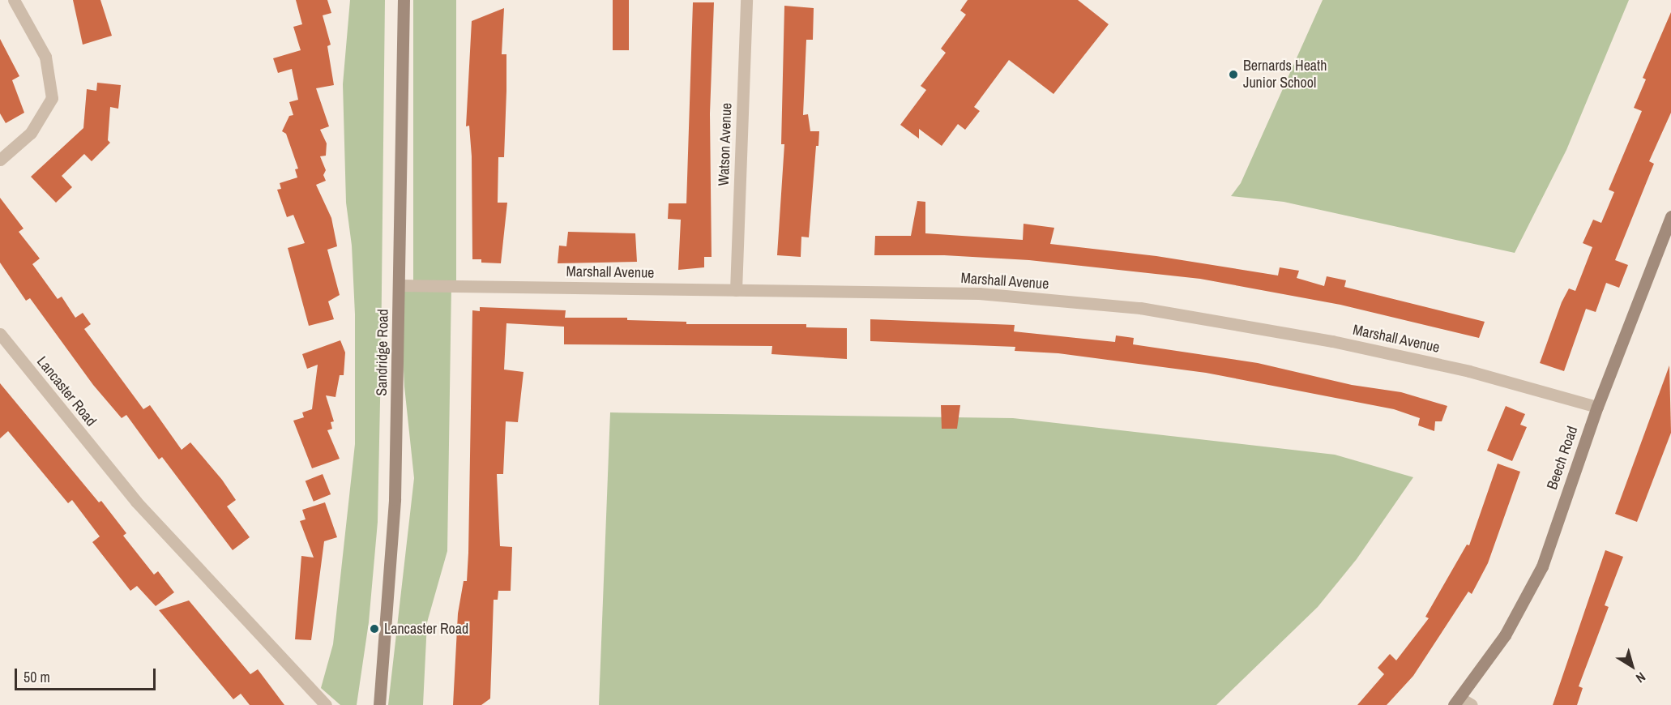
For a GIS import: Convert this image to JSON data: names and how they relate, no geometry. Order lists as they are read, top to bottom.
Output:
{
  "streets": {
    "main road": ["Sandridge Road", "Beech Road"],
    "street": ["Watson Avenue", "Marshall Avenue", "Lancaster Road"]
  },
  "crossings": [
    ["Watson Avenue", "Marshall Avenue"],
    ["Marshall Avenue", "Sandridge Road"],
    ["Marshall Avenue", "Beech Road"]
  ],
  "places": ["Bernards Heath Junior School", "Lancaster Road"],
  "scale_bar": "50 m",
  "north": "bottom right"
}
